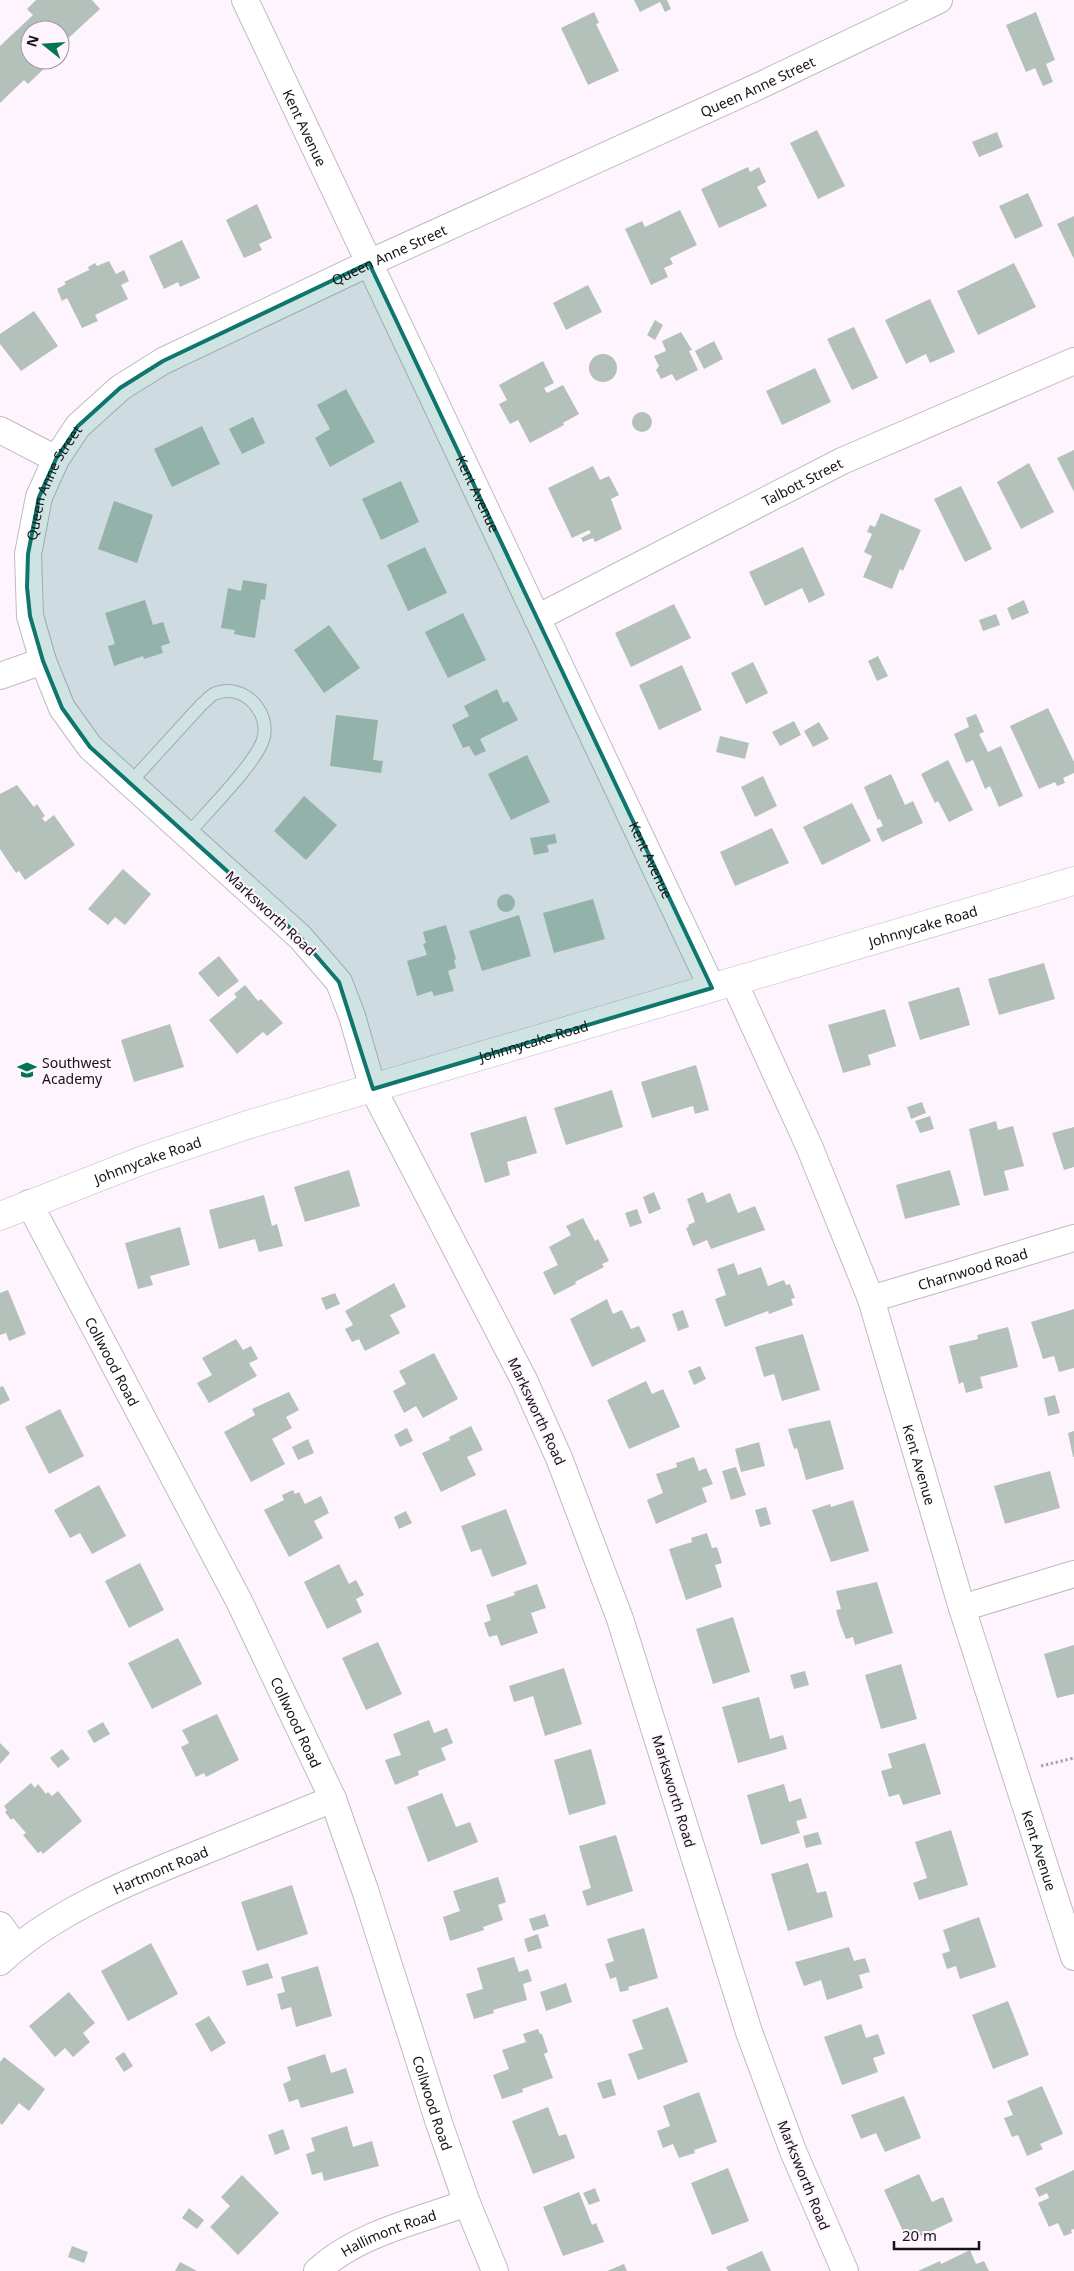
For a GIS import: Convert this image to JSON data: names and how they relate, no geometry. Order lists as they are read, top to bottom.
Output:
{
  "streets": {
    "main road": ["Johnnycake Road"],
    "street": [
      "Queen Anne Street",
      "Kent Avenue",
      "Talbott Street",
      "Marksworth Road",
      "Charnwood Road",
      "Collwood Road",
      "Hartmont Road",
      "Hallimont Road"
    ]
  },
  "crossings": [
    ["Queen Anne Street", "Kent Avenue"],
    ["Queen Anne Street", "Marksworth Road"],
    ["Kent Avenue", "Talbott Street"],
    ["Kent Avenue", "Johnnycake Road"],
    ["Kent Avenue", "Charnwood Road"],
    ["Marksworth Road", "Johnnycake Road"],
    ["Johnnycake Road", "Collwood Road"],
    ["Collwood Road", "Hartmont Road"],
    ["Collwood Road", "Hallimont Road"]
  ],
  "places": {
    "school or university": ["Southwest Academy"]
  },
  "scale_bar": "20 m",
  "north": "left"
}
